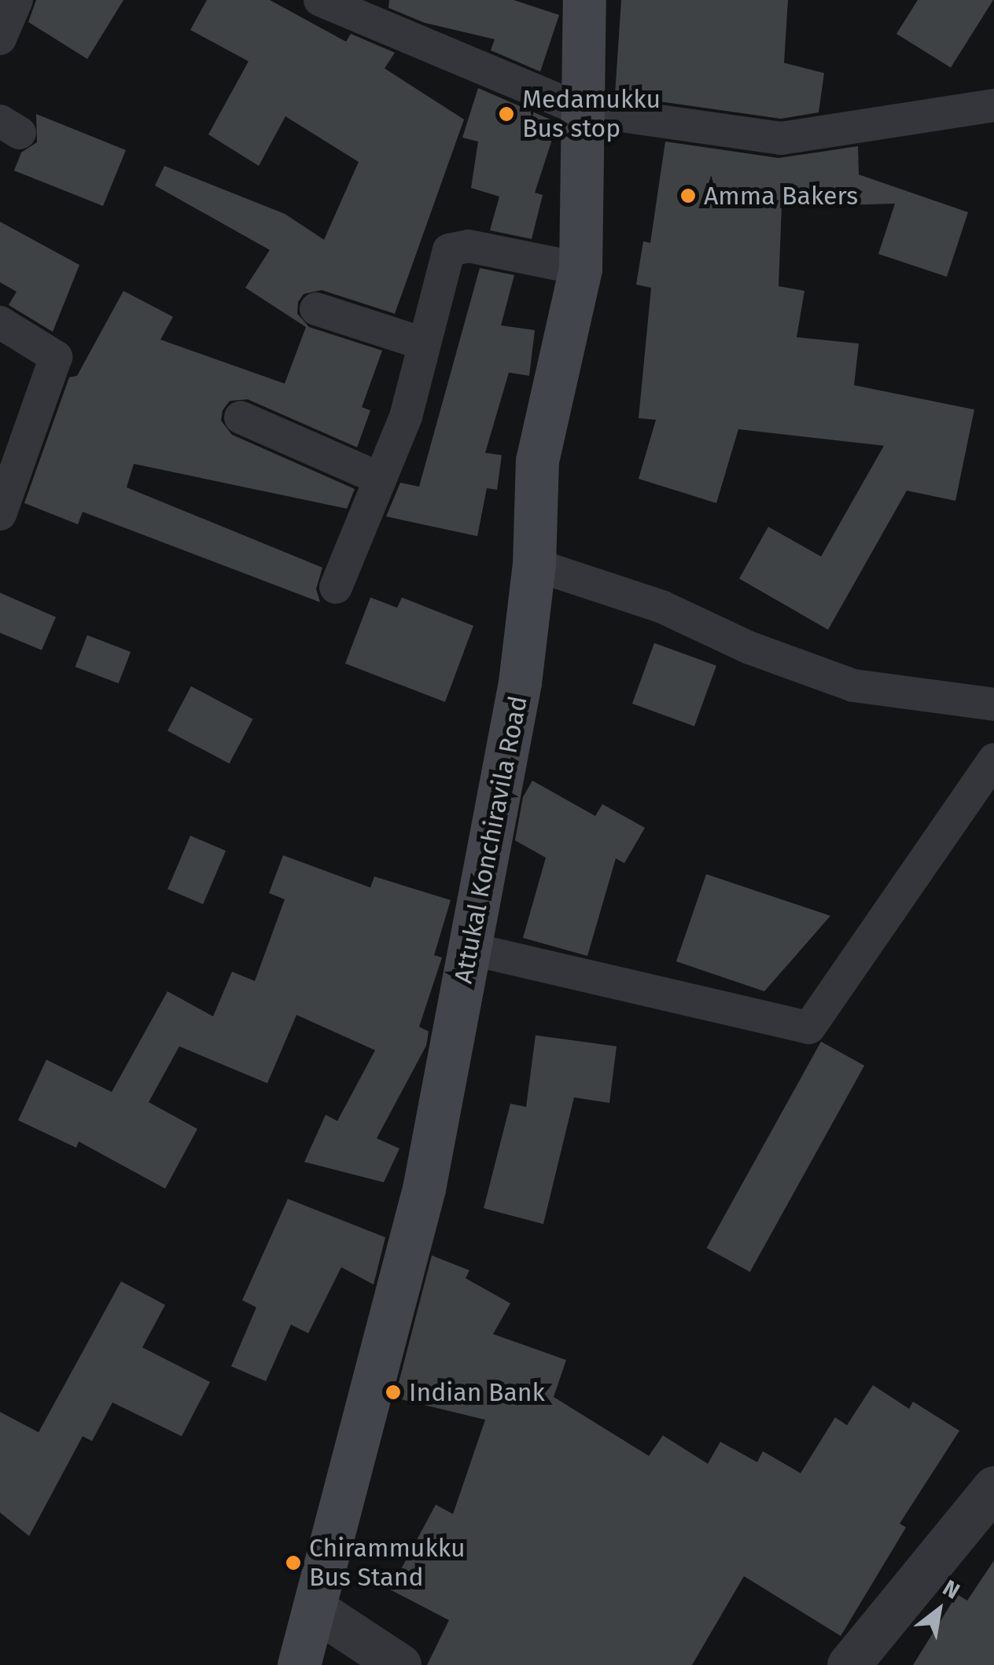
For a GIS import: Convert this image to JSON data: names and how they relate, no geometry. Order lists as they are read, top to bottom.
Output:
{
  "streets": {
    "main road": ["Attukal Konchiravila Road"]
  },
  "places": [
    "Medamukku Bus stop",
    "Amma Bakers",
    "Indian Bank",
    "Chirammukku Bus Stand"
  ],
  "north": "top right"
}
